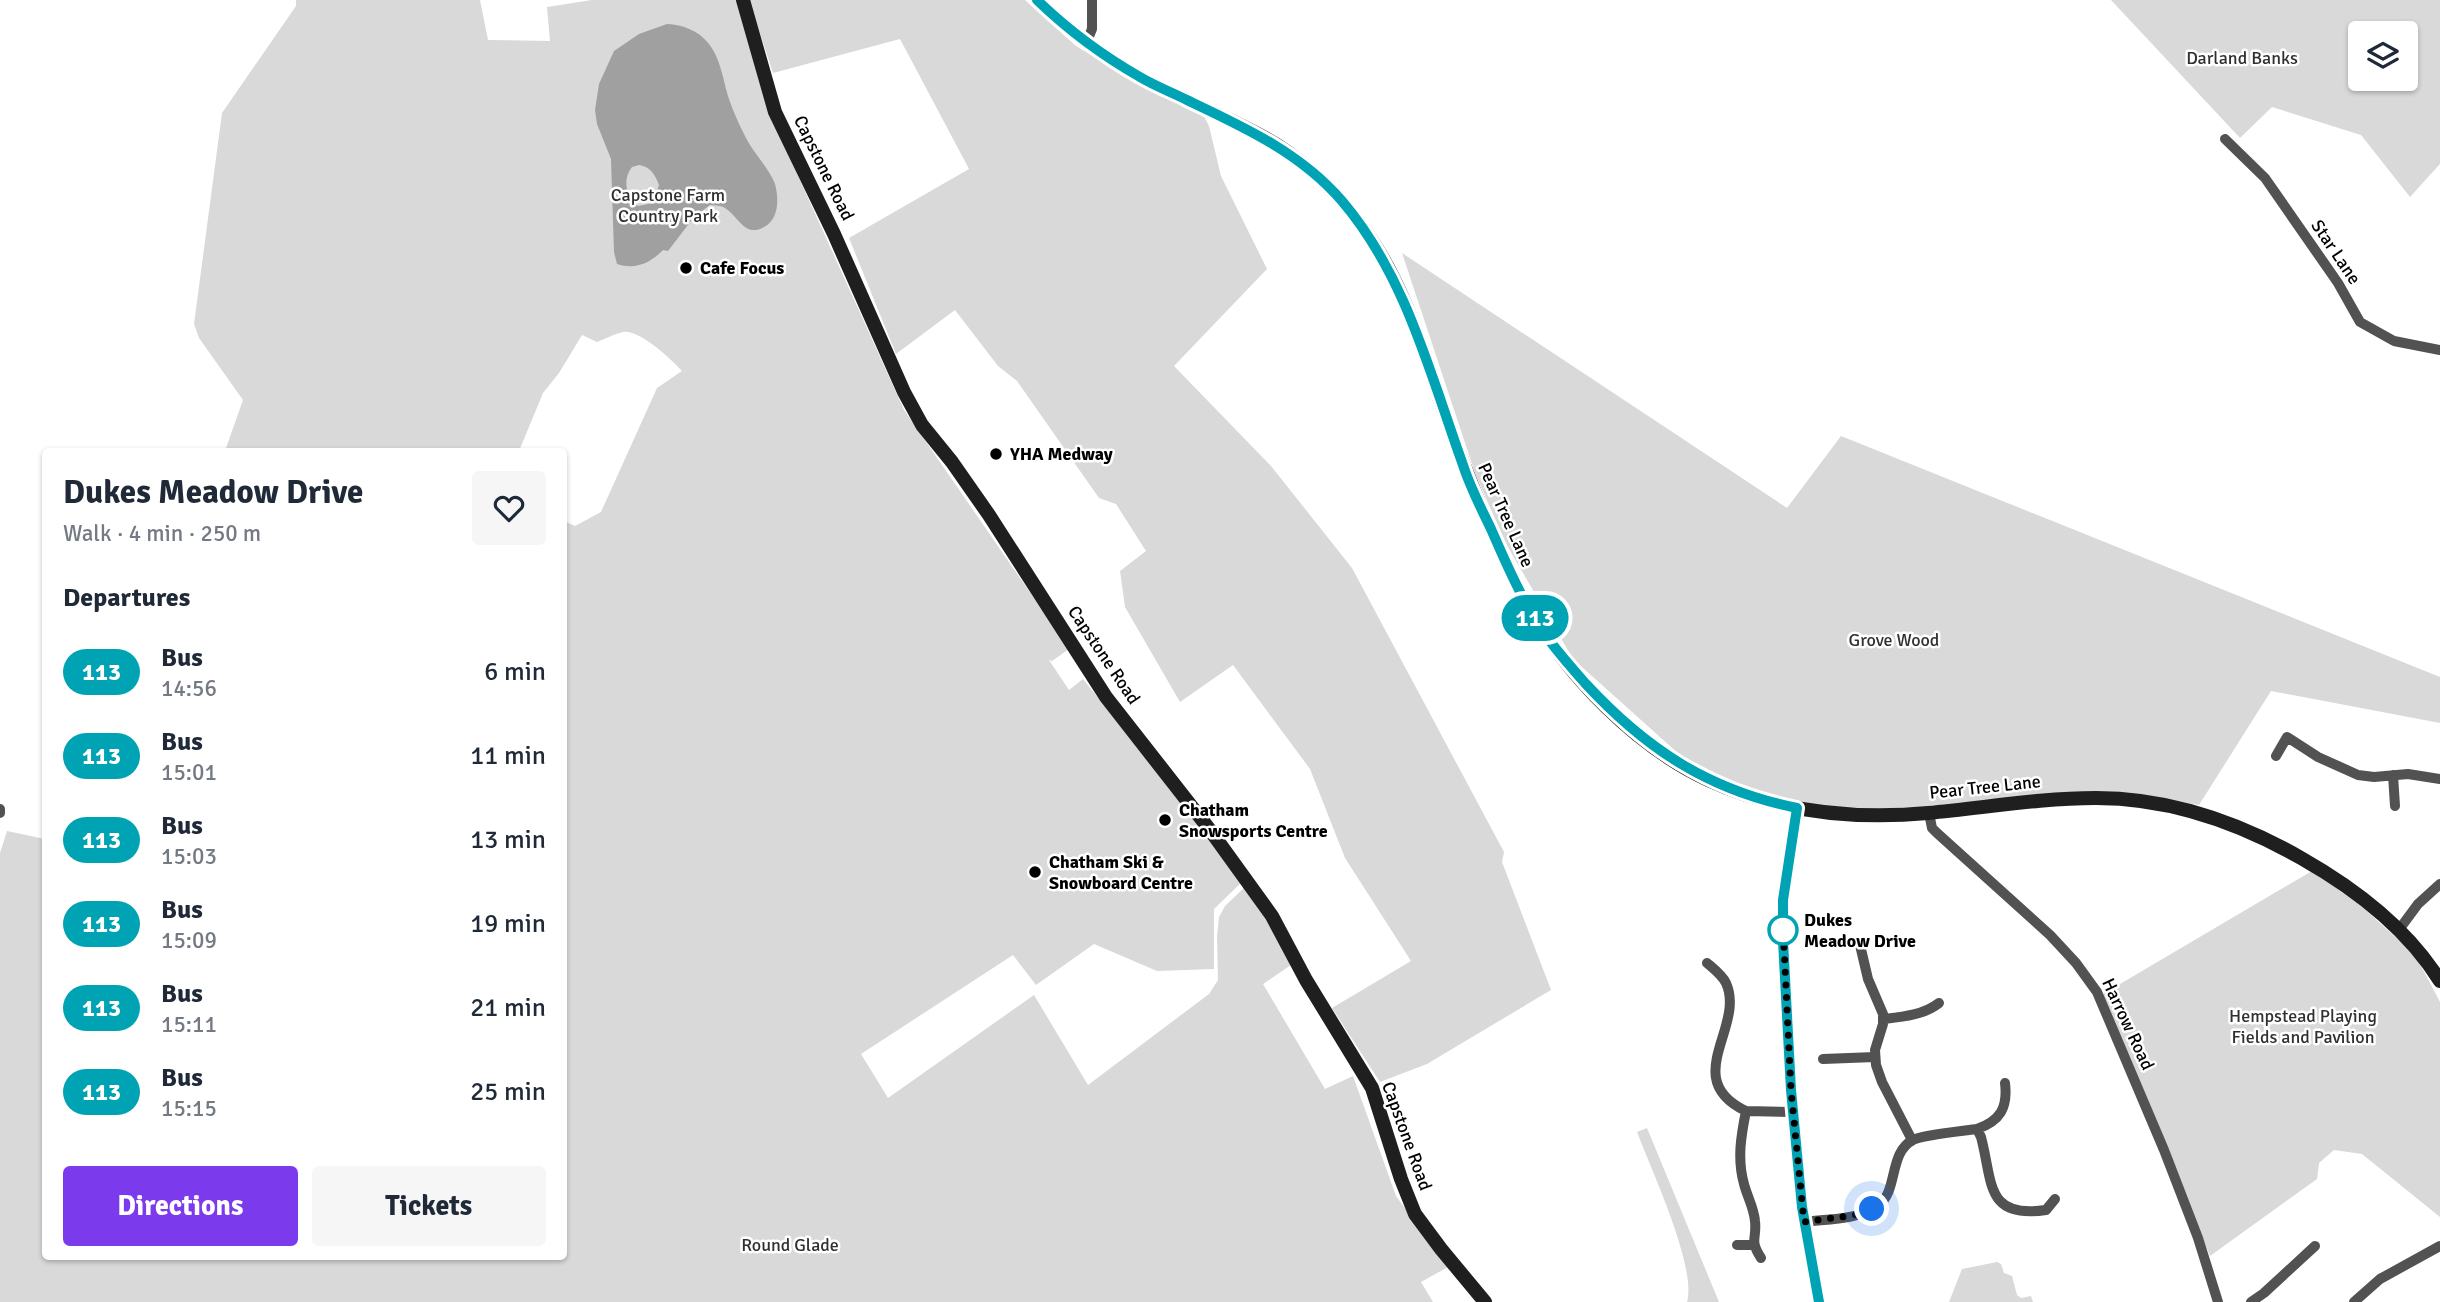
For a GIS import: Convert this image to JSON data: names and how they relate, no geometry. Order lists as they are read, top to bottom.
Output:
{
  "streets": {
    "street": [
      "Capstone Road",
      "Star Lane",
      "Pear Tree Lane",
      "Harrow Road"
    ]
  },
  "crossings": [
    ["Pear Tree Lane", "Harrow Road"]
  ],
  "parks": [
    "Darland Banks",
    "Capstone Farm Country Park",
    "Grove Wood",
    "Hempstead Playing Fields and Pavilion",
    "Round Glade"
  ],
  "places": [
    "Cafe Focus",
    "YHA Medway",
    "Chatham Snowsports Centre",
    "Chatham Ski & Snowboard Centre",
    "Dukes Meadow Drive"
  ],
  "lines": ["bus line 113"],
  "page": {
    "on_map": "113",
    "heading": [
      ["Dukes Meadow Drive", "Walk · 4 min · 250 m"],
      "Departures"
    ],
    "list": [
      {
        "mark": "113",
        "name": "Bus",
        "note": "14:56",
        "value": "6 min"
      },
      {
        "mark": "113",
        "name": "Bus",
        "note": "15:01",
        "value": "11 min"
      },
      {
        "mark": "113",
        "name": "Bus",
        "note": "15:03",
        "value": "13 min"
      },
      {
        "mark": "113",
        "name": "Bus",
        "note": "15:09",
        "value": "19 min"
      },
      {
        "mark": "113",
        "name": "Bus",
        "note": "15:11",
        "value": "21 min"
      },
      {
        "mark": "113",
        "name": "Bus",
        "note": "15:15",
        "value": "25 min"
      }
    ],
    "buttons": ["Directions", "Tickets"]
  }
}
